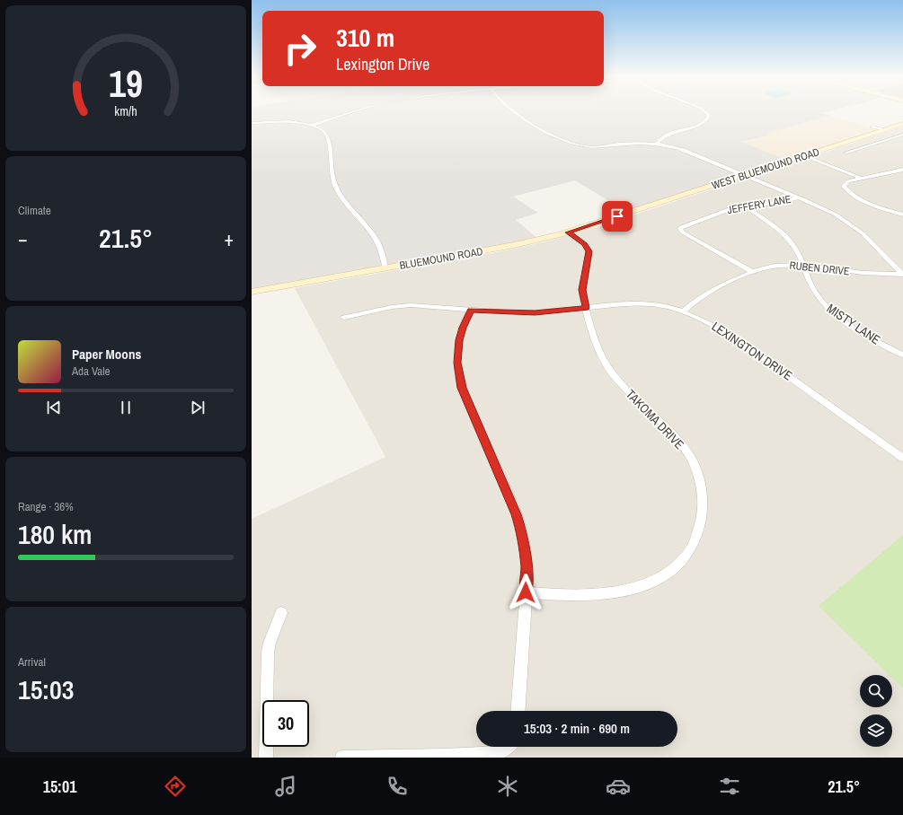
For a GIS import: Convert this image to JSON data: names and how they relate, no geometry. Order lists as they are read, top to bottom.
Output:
{
  "streets": {
    "main road": ["WEST BLUEMOUND ROAD", "BLUEMOUND ROAD"],
    "street": [
      "JEFFERY LANE",
      "RUBEN DRIVE",
      "MISTY LANE",
      "LEXINGTON DRIVE",
      "TAKOMA DRIVE"
    ]
  },
  "crossings": [
    ["WEST BLUEMOUND ROAD", "BLUEMOUND ROAD"],
    ["JEFFERY LANE", "RUBEN DRIVE"],
    ["JEFFERY LANE", "MISTY LANE"],
    ["BLUEMOUND ROAD", "TAKOMA DRIVE"],
    ["RUBEN DRIVE", "MISTY LANE"],
    ["RUBEN DRIVE", "LEXINGTON DRIVE"],
    ["LEXINGTON DRIVE", "TAKOMA DRIVE"]
  ],
  "page": {
    "turn": ["310 m", "Lexington Drive"],
    "tile": [
      "Climate",
      ["Range · 36%", "180 km"],
      ["Arrival", "15:03"]
    ],
    "heat": ["−", "21.5°", "+"],
    "song": ["Paper Moons", "Ada Vale"],
    "limit": "30",
    "trip": "15:03 · 2 min · 690 m",
    "tabs": ["15:01", "21.5°"],
    "gauge": ["19", "km/h"]
  }
}
